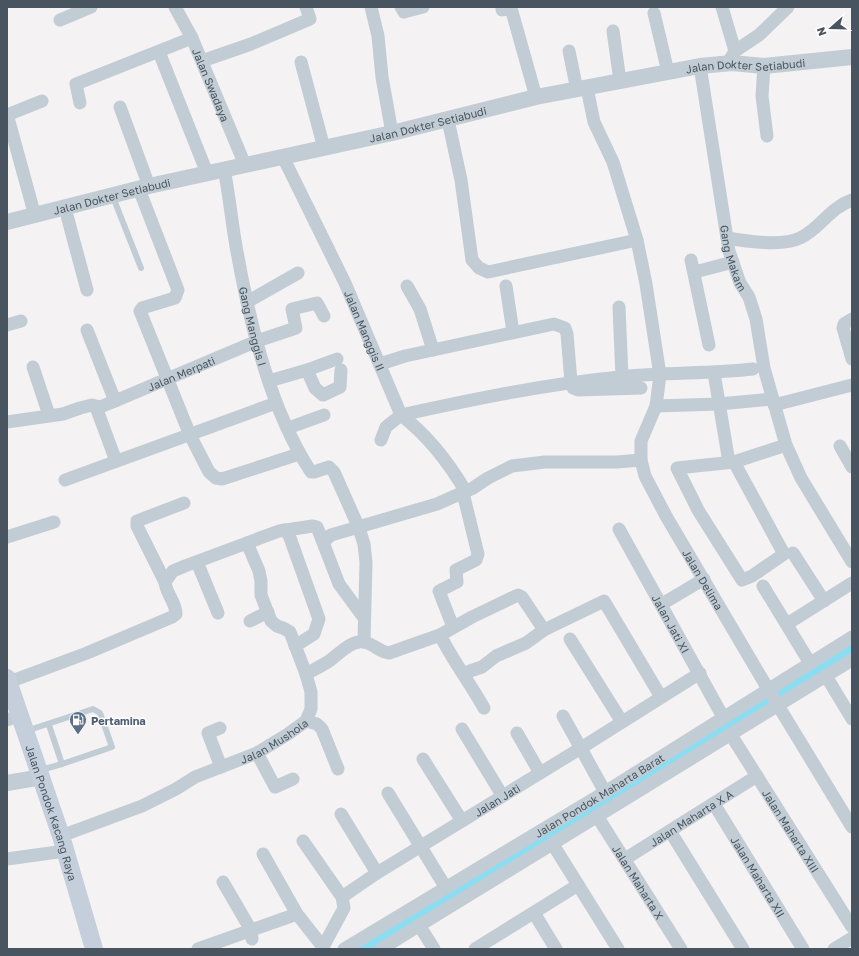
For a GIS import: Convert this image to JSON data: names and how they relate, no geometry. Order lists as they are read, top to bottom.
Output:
{
  "streets": {
    "main road": ["Jalan Pondok Kacang Raya"],
    "street": [
      "Jalan Dokter Setiabudi",
      "Jalan Swadaya",
      "Gang Makam",
      "Gang Manggis I",
      "Jalan Manggis II",
      "Jalan Merpati",
      "Jalan Delima",
      "Jalan Jati XI",
      "Jalan Mushola",
      "Jalan Pondok Maharta Barat",
      "Jalan Jati",
      "Jalan Maharta X A",
      "Jalan Maharta XIII",
      "Jalan Maharta XII",
      "Jalan Maharta X"
    ]
  },
  "crossings": [
    ["Jalan Dokter Setiabudi", "Jalan Swadaya"],
    ["Jalan Dokter Setiabudi", "Gang Makam"],
    ["Jalan Dokter Setiabudi", "Gang Manggis I"],
    ["Jalan Dokter Setiabudi", "Jalan Manggis II"],
    ["Jalan Dokter Setiabudi", "Jalan Delima"],
    ["Gang Manggis I", "Jalan Merpati"],
    ["Jalan Delima", "Jalan Pondok Maharta Barat"],
    ["Jalan Jati XI", "Jalan Pondok Maharta Barat"],
    ["Jalan Jati XI", "Jalan Jati"],
    ["Jalan Mushola", "Jalan Pondok Kacang Raya"],
    ["Jalan Pondok Maharta Barat", "Jalan Maharta XIII"],
    ["Jalan Pondok Maharta Barat", "Jalan Maharta X"],
    ["Jalan Maharta X A", "Jalan Maharta XIII"],
    ["Jalan Maharta X A", "Jalan Maharta XII"],
    ["Jalan Maharta X A", "Jalan Maharta X"]
  ],
  "places": {
    "fuel station": ["Pertamina"]
  },
  "north": "left"
}
